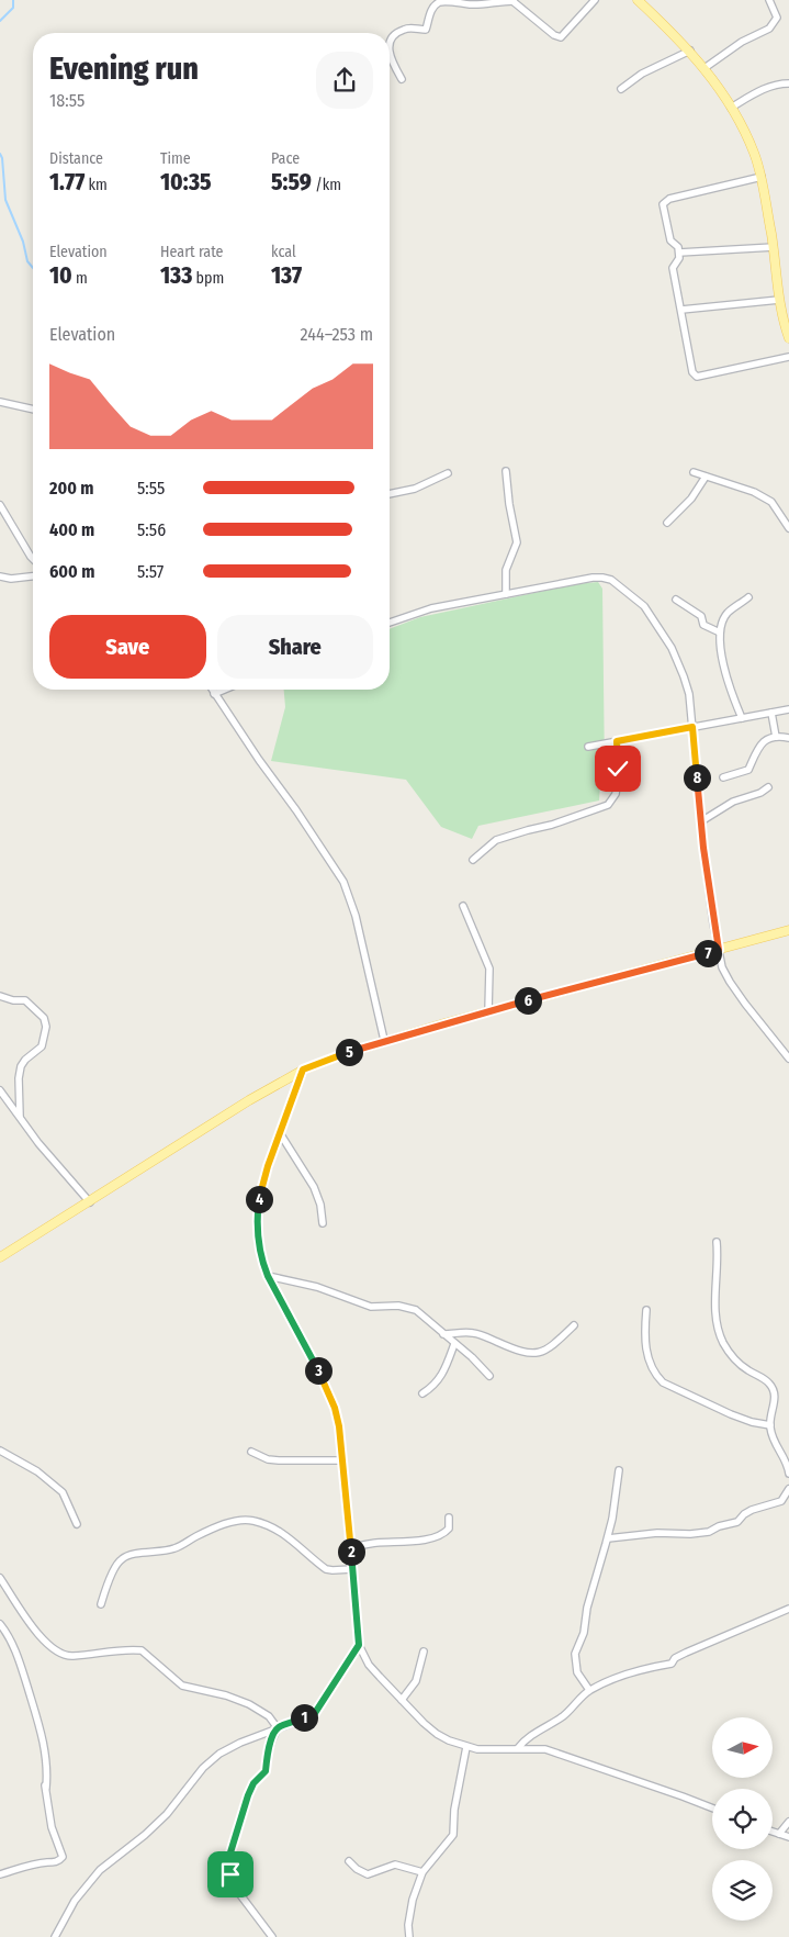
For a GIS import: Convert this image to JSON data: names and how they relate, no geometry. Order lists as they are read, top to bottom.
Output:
{
  "north": "right",
  "page": {
    "heading": ["Evening run", "18:55"],
    "stats": [
      ["Distance", "1.77 km"],
      ["Time", "10:35"],
      ["Pace", "5:59 /km"],
      ["Elevation", "10 m"],
      ["Heart rate", "133 bpm"],
      ["kcal", "137"]
    ],
    "chart": ["Elevation", "244–253 m"],
    "list": [
      {
        "name": "200 m",
        "note": "5:55"
      },
      {
        "name": "400 m",
        "note": "5:56"
      },
      {
        "name": "600 m",
        "note": "5:57"
      }
    ],
    "buttons": ["Save", "Share"],
    "pins": [
      "8",
      "7",
      "6",
      "5",
      "4",
      "3",
      "2",
      "1"
    ]
  }
}
